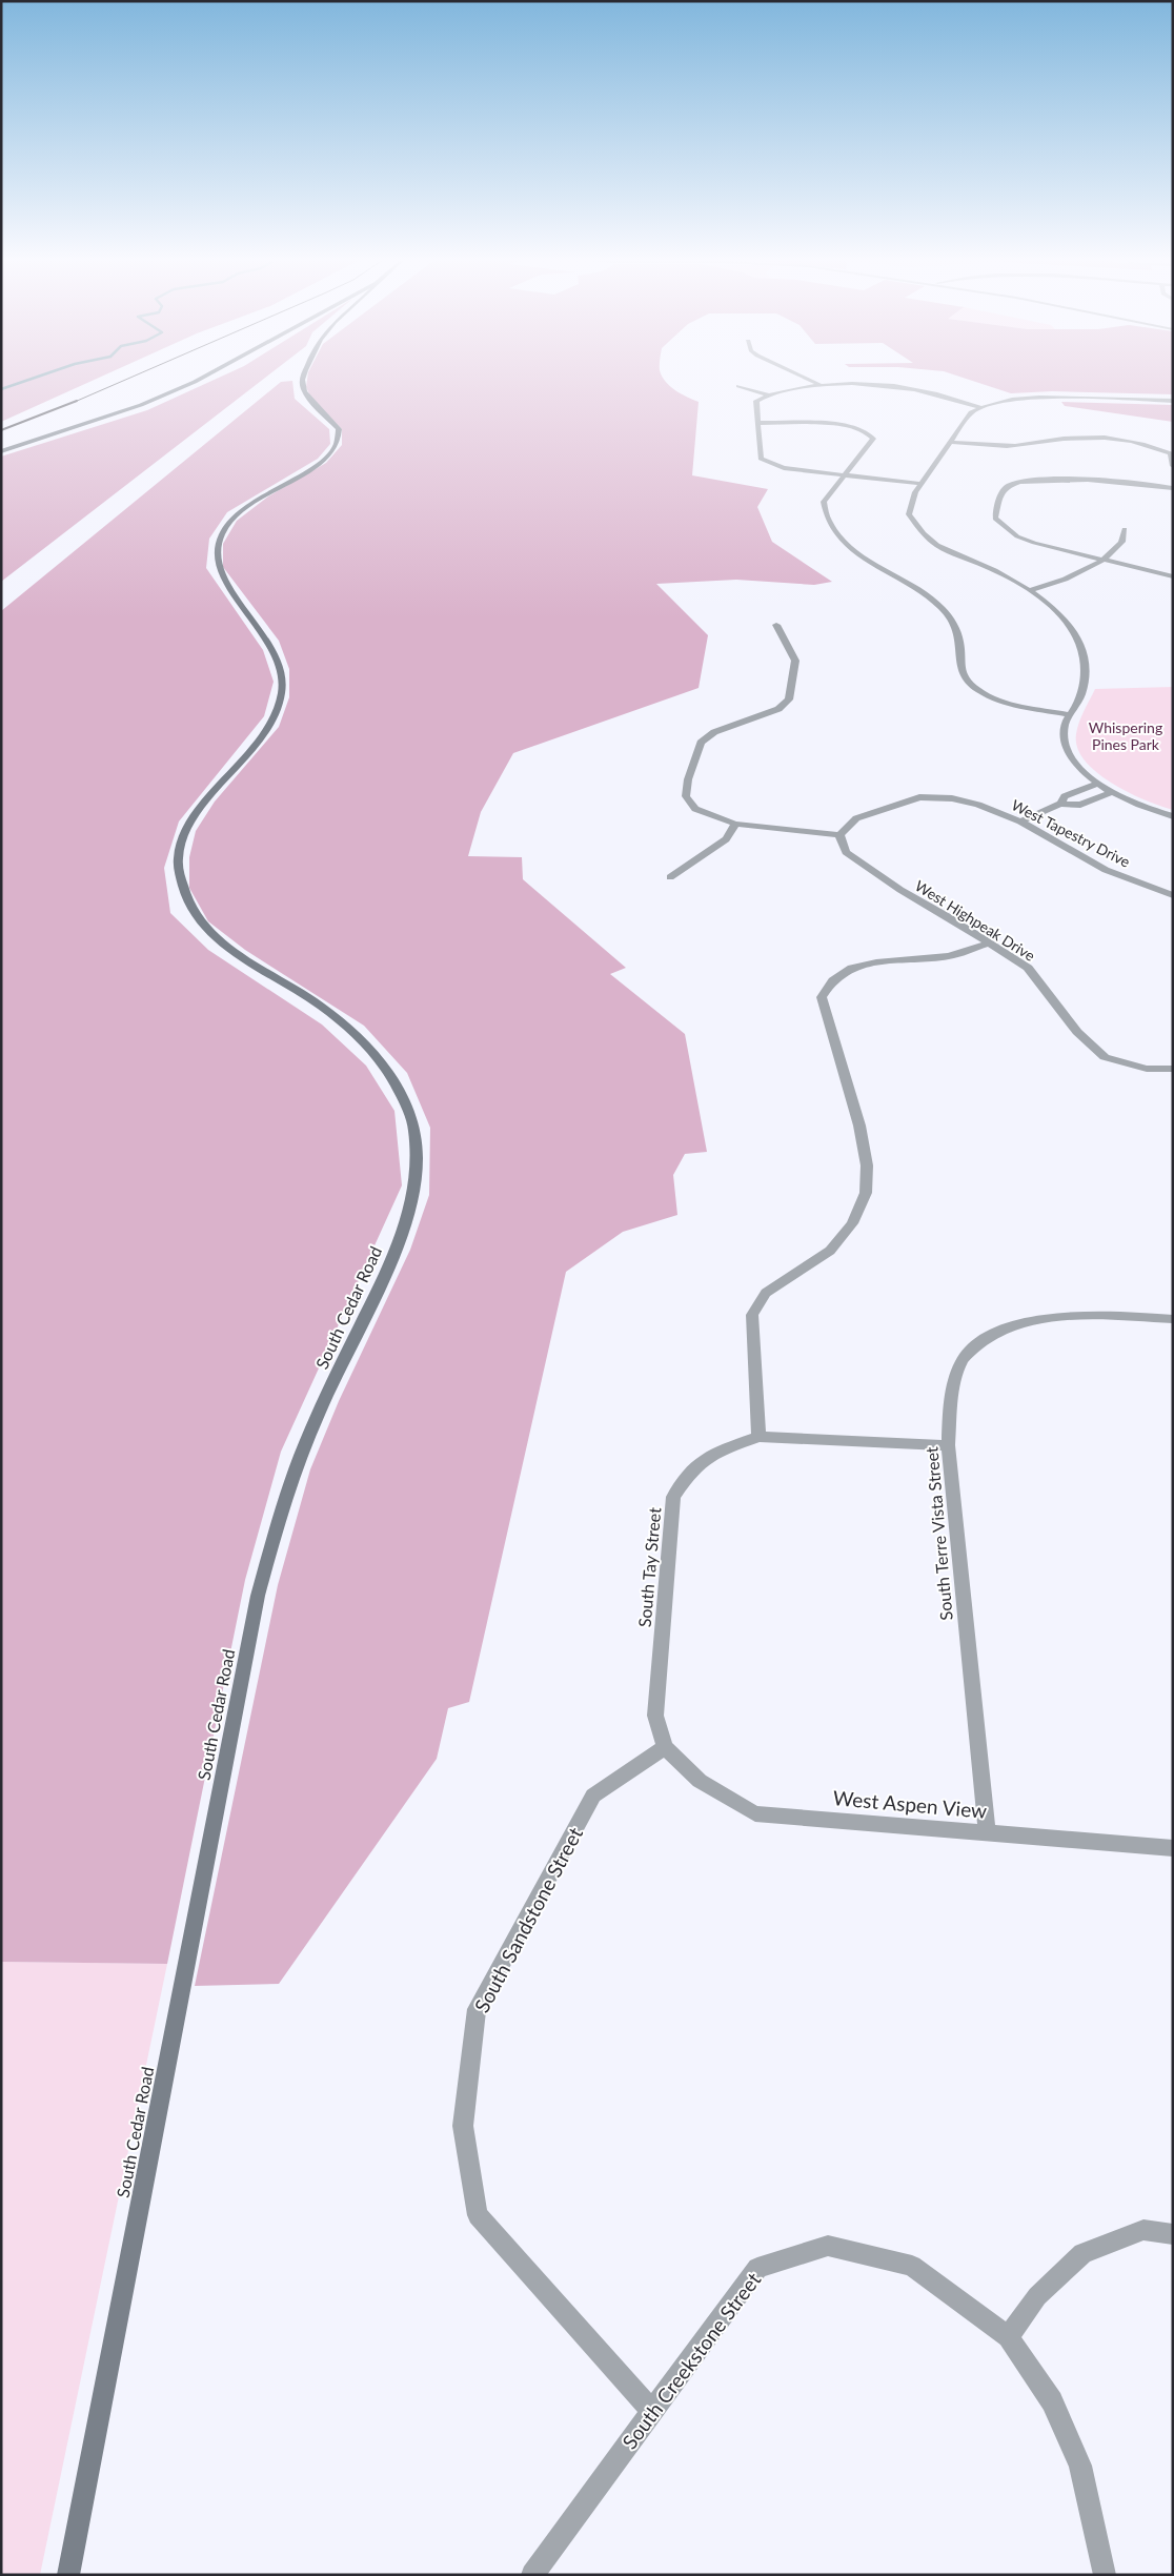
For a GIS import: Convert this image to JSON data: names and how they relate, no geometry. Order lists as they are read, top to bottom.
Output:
{
  "streets": {
    "street": [
      "West Tapestry Drive",
      "West Highpeak Drive",
      "South Cedar Road",
      "South Terre Vista Street",
      "South Tay Street",
      "West Aspen View",
      "South Sandstone Street",
      "South Creekstone Street"
    ]
  },
  "crossings": [
    ["West Tapestry Drive", "West Highpeak Drive"],
    ["South Terre Vista Street", "South Tay Street"],
    ["South Terre Vista Street", "West Aspen View"],
    ["South Tay Street", "West Aspen View"],
    ["South Tay Street", "South Sandstone Street"],
    ["West Aspen View", "South Sandstone Street"],
    ["South Sandstone Street", "South Creekstone Street"]
  ],
  "parks": ["Whispering Pines Park"]
}
